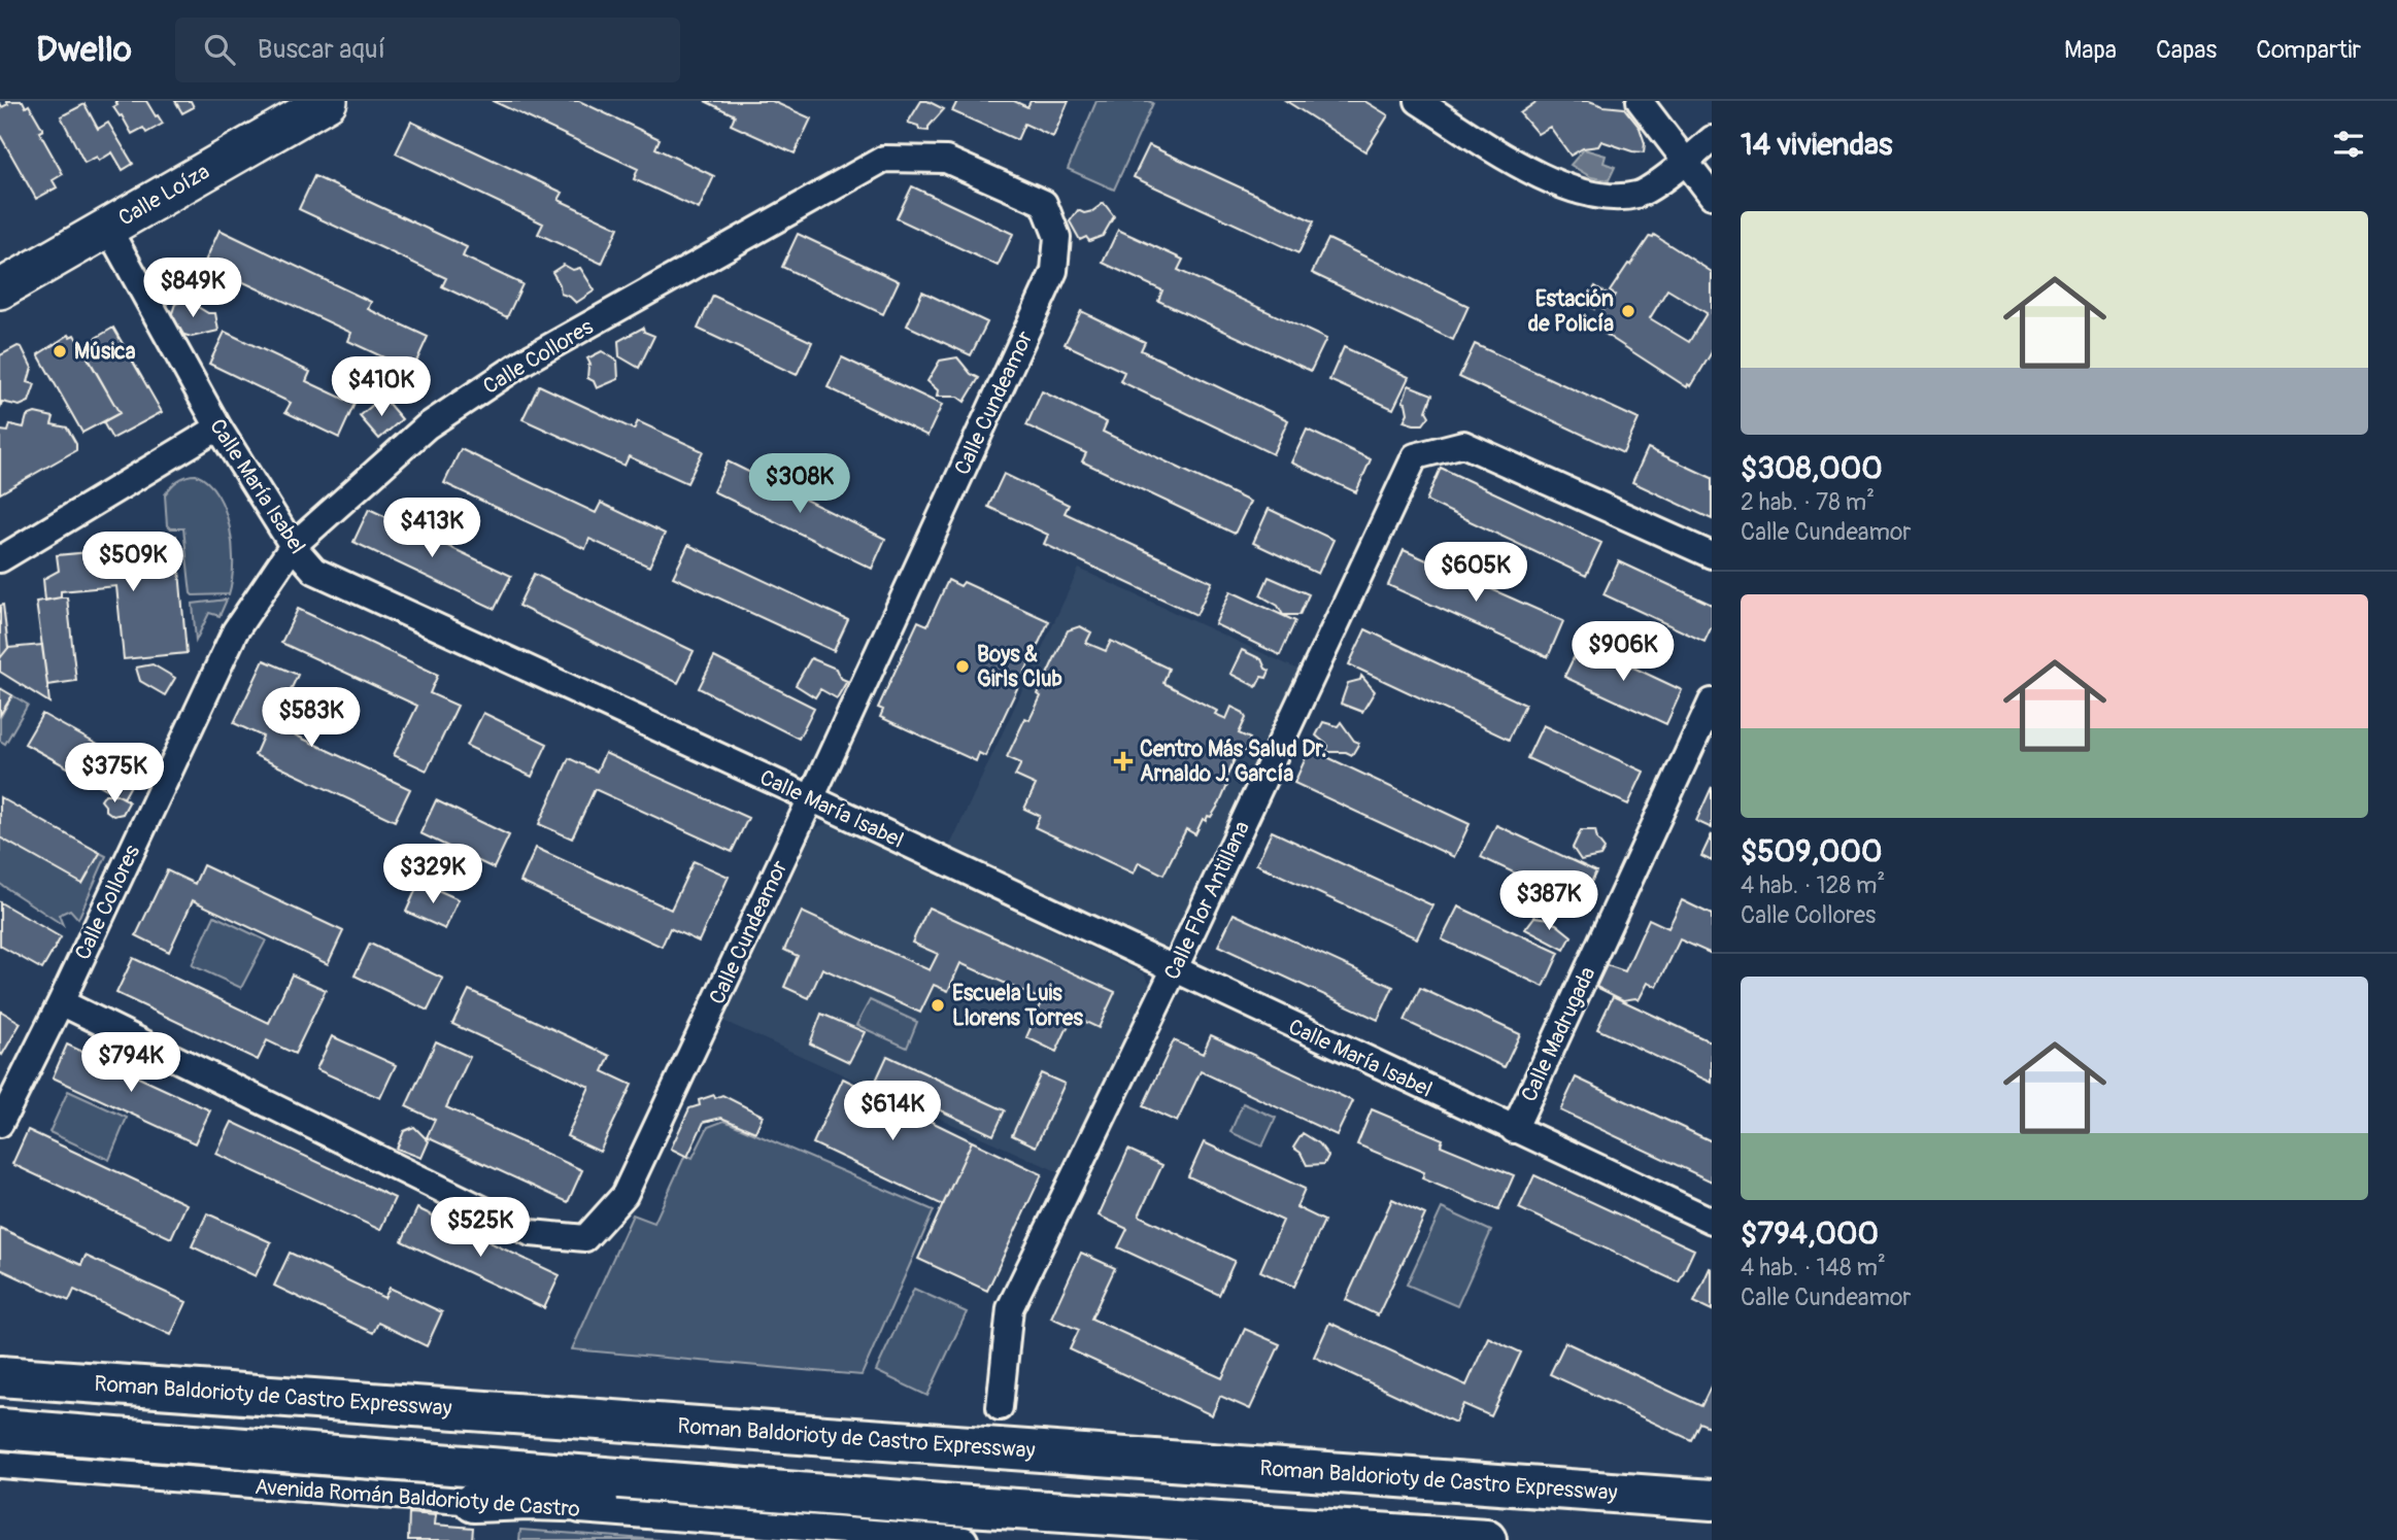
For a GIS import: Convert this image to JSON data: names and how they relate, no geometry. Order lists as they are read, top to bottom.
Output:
{
  "streets": {
    "highway": ["Roman Baldorioty de Castro Expressway"],
    "main road": ["Calle Loíza"],
    "street": [
      "Calle Collores",
      "Calle Cundeamor",
      "Calle María Isabel",
      "Calle Flor Antillana",
      "Calle Madrugada",
      "Avenida Román Baldorioty de Castro"
    ]
  },
  "crossings": [
    ["Calle Loíza", "Calle María Isabel"],
    ["Calle Collores", "Calle Cundeamor"],
    ["Calle Collores", "Calle María Isabel"],
    ["Calle Cundeamor", "Calle María Isabel"],
    ["Calle María Isabel", "Calle Flor Antillana"],
    ["Calle María Isabel", "Calle Madrugada"]
  ],
  "places": {
    "other": [
      "Estación de Policía",
      "Música",
      "Boys & Girls Club",
      "Escuela Luis Llorens Torres"
    ],
    "health": ["Centro Más Salud Dr. Arnaldo J. García"]
  },
  "page": {
    "header": "Dwello",
    "search": "Buscar aquí",
    "nav": ["Mapa", "Capas", "Compartir"],
    "heading": "14 viviendas",
    "list": [
      {
        "name": "$308,000",
        "note": "2 hab. · 78 m² · Calle Cundeamor"
      },
      {
        "name": "$509,000",
        "note": "4 hab. · 128 m² · Calle Collores"
      },
      {
        "name": "$794,000",
        "note": "4 hab. · 148 m² · Calle Cundeamor"
      }
    ],
    "price": [
      "$849K",
      "$410K",
      "$308K",
      "$413K",
      "$509K",
      "$605K",
      "$906K",
      "$583K",
      "$375K",
      "$329K",
      "$387K",
      "$794K",
      "$614K",
      "$525K"
    ]
  }
}
